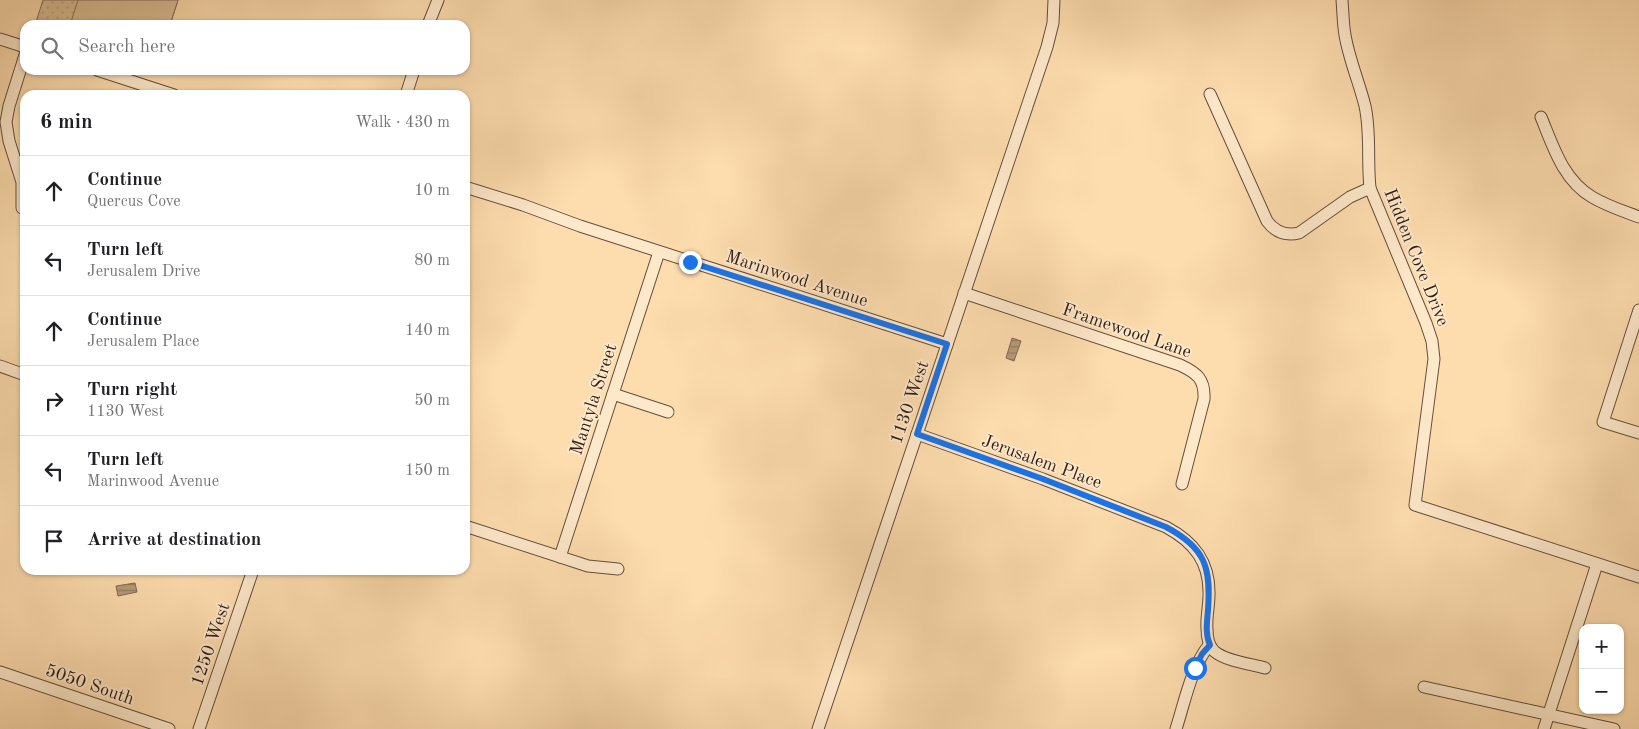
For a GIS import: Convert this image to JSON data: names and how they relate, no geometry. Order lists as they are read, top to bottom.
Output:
{
  "streets": {
    "street": [
      "Hidden Cove Drive",
      "Marinwood Avenue",
      "Framewood Lane",
      "Mantyla Street",
      "1130 West",
      "Jerusalem Place",
      "1250 West",
      "5050 South"
    ]
  },
  "crossings": [
    ["Marinwood Avenue", "Mantyla Street"],
    ["Marinwood Avenue", "1130 West"],
    ["Framewood Lane", "1130 West"],
    ["1130 West", "Jerusalem Place"]
  ],
  "page": {
    "search": "Search here",
    "heading": ["6 min", "Walk · 430 m"],
    "list": [
      ["Continue", "Quercus Cove", "10 m"],
      ["Turn left", "Jerusalem Drive", "80 m"],
      ["Continue", "Jerusalem Place", "140 m"],
      ["Turn right", "1130 West", "50 m"],
      ["Turn left", "Marinwood Avenue", "150 m"],
      "Arrive at destination"
    ],
    "map_buttons": ["+", "−"]
  }
}
